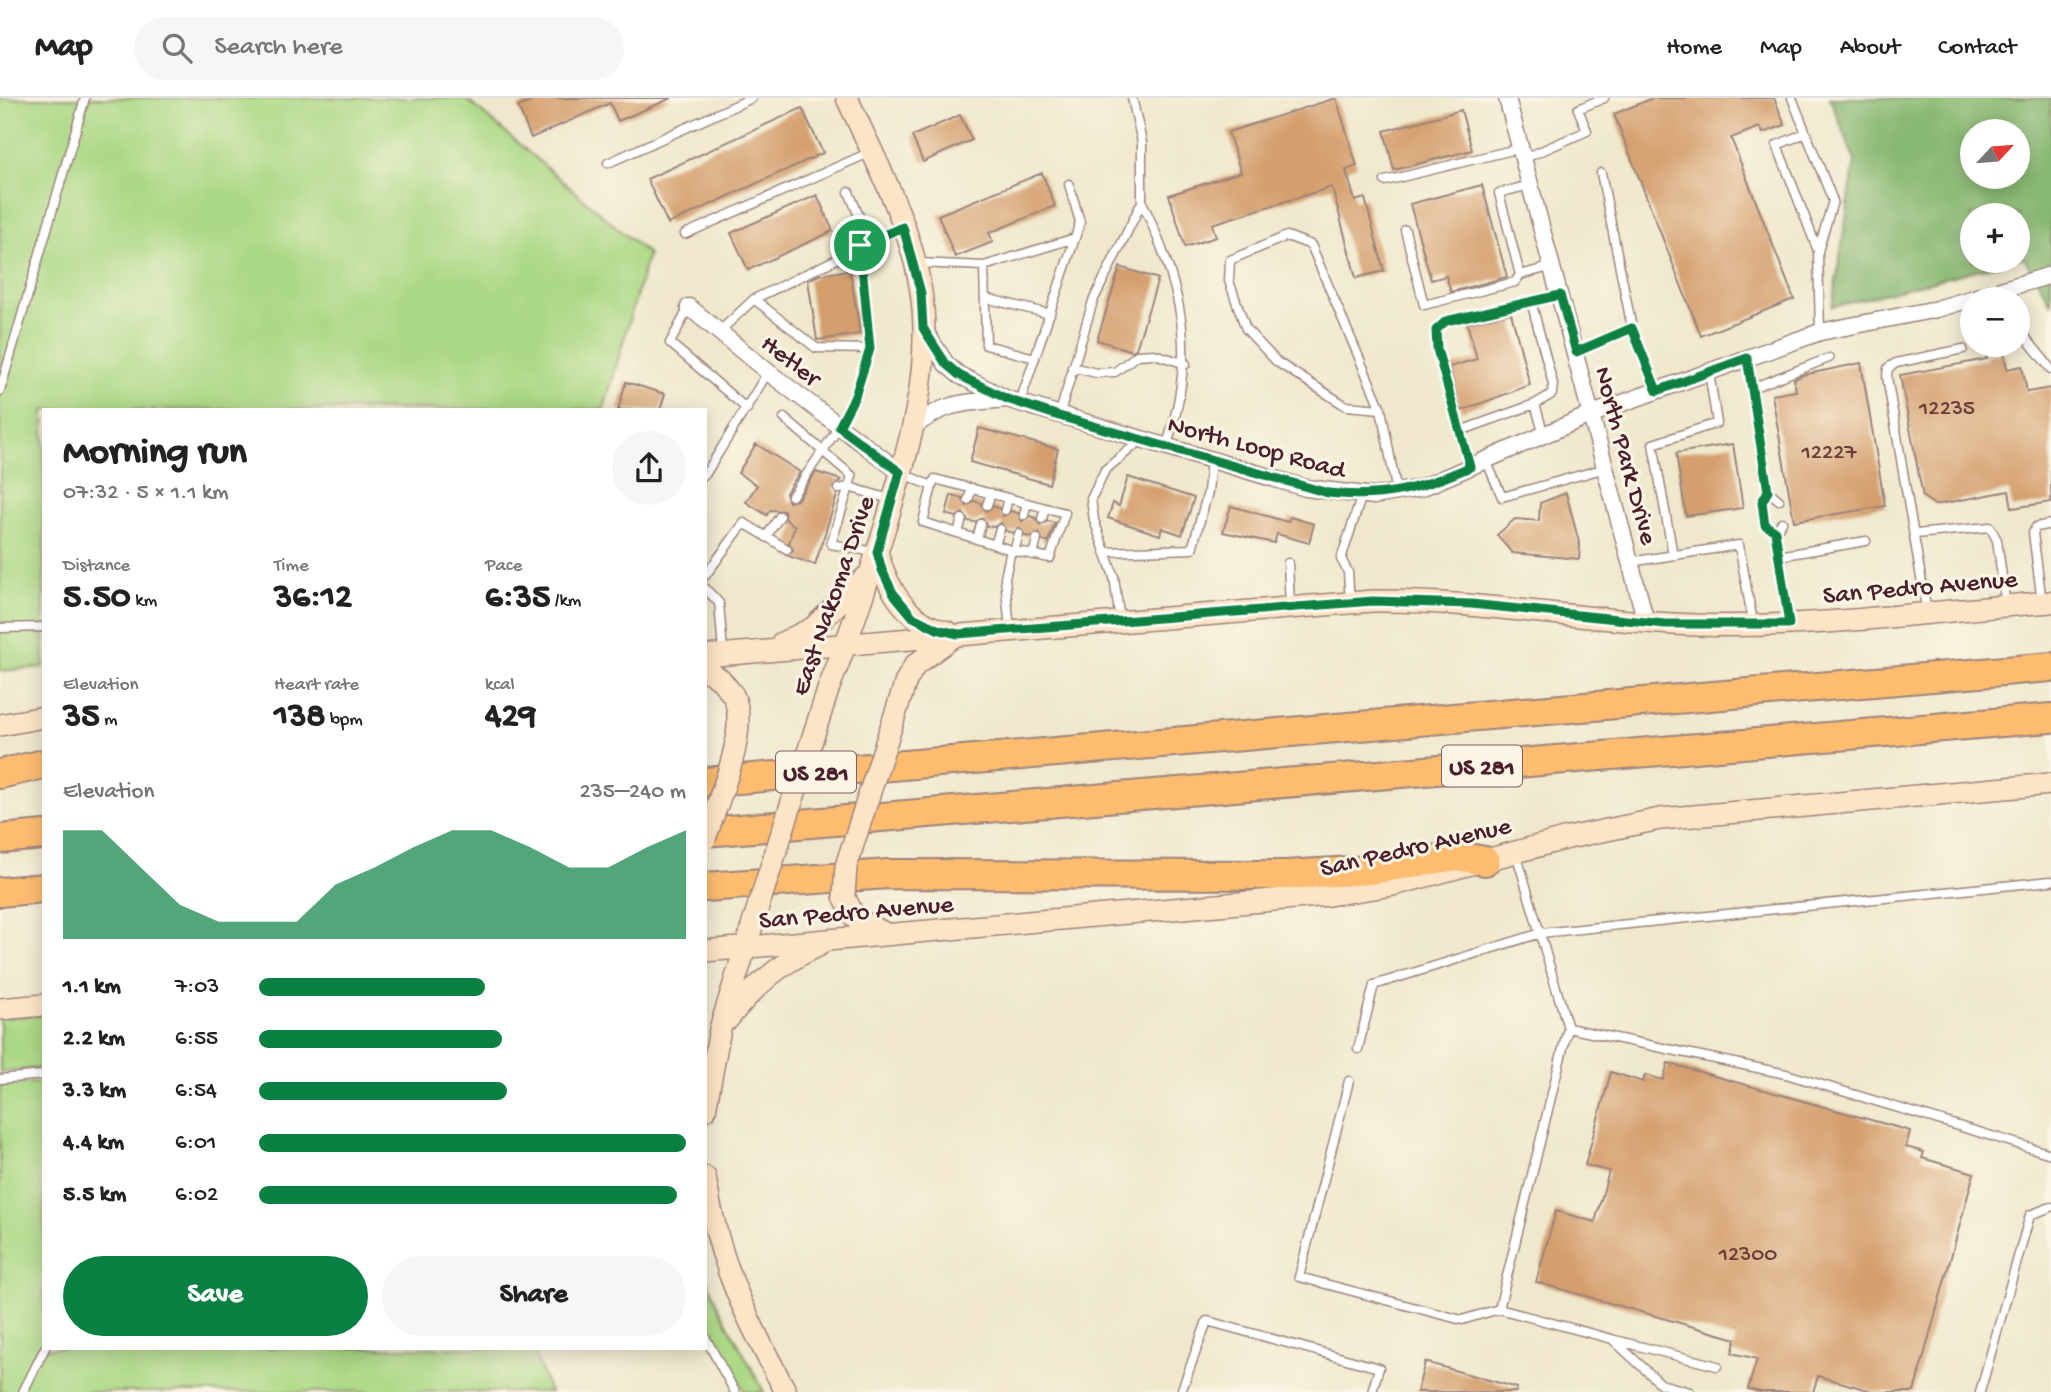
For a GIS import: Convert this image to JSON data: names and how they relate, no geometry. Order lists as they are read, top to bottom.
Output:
{
  "streets": {
    "highway": ["US 281"],
    "main road": ["San Pedro Avenue", "East Nakoma Drive"],
    "street": ["Hetler", "North Loop Road", "North Park Drive"]
  },
  "crossings": [
    ["Hetler", "East Nakoma Drive"],
    ["North Loop Road", "North Park Drive"],
    ["North Loop Road", "East Nakoma Drive"],
    ["North Park Drive", "San Pedro Avenue"],
    ["San Pedro Avenue", "East Nakoma Drive"]
  ],
  "house_numbers": ["12235", "12227", "12300"],
  "north": "top right",
  "page": {
    "header": "Map",
    "search": "Search here",
    "nav": [
      "Home",
      "Map",
      "About",
      "Contact"
    ],
    "map_buttons": ["+", "−"],
    "heading": ["Morning run", "07:32 · 5 × 1.1 km"],
    "stats": [
      ["Distance", "5.50 km"],
      ["Time", "36:12"],
      ["Pace", "6:35 /km"],
      ["Elevation", "35 m"],
      ["Heart rate", "138 bpm"],
      ["kcal", "429"]
    ],
    "chart": ["Elevation", "235–240 m"],
    "list": [
      {
        "name": "1.1 km",
        "note": "7:03"
      },
      {
        "name": "2.2 km",
        "note": "6:55"
      },
      {
        "name": "3.3 km",
        "note": "6:54"
      },
      {
        "name": "4.4 km",
        "note": "6:01"
      },
      {
        "name": "5.5 km",
        "note": "6:02"
      }
    ],
    "buttons": ["Save", "Share"]
  }
}
